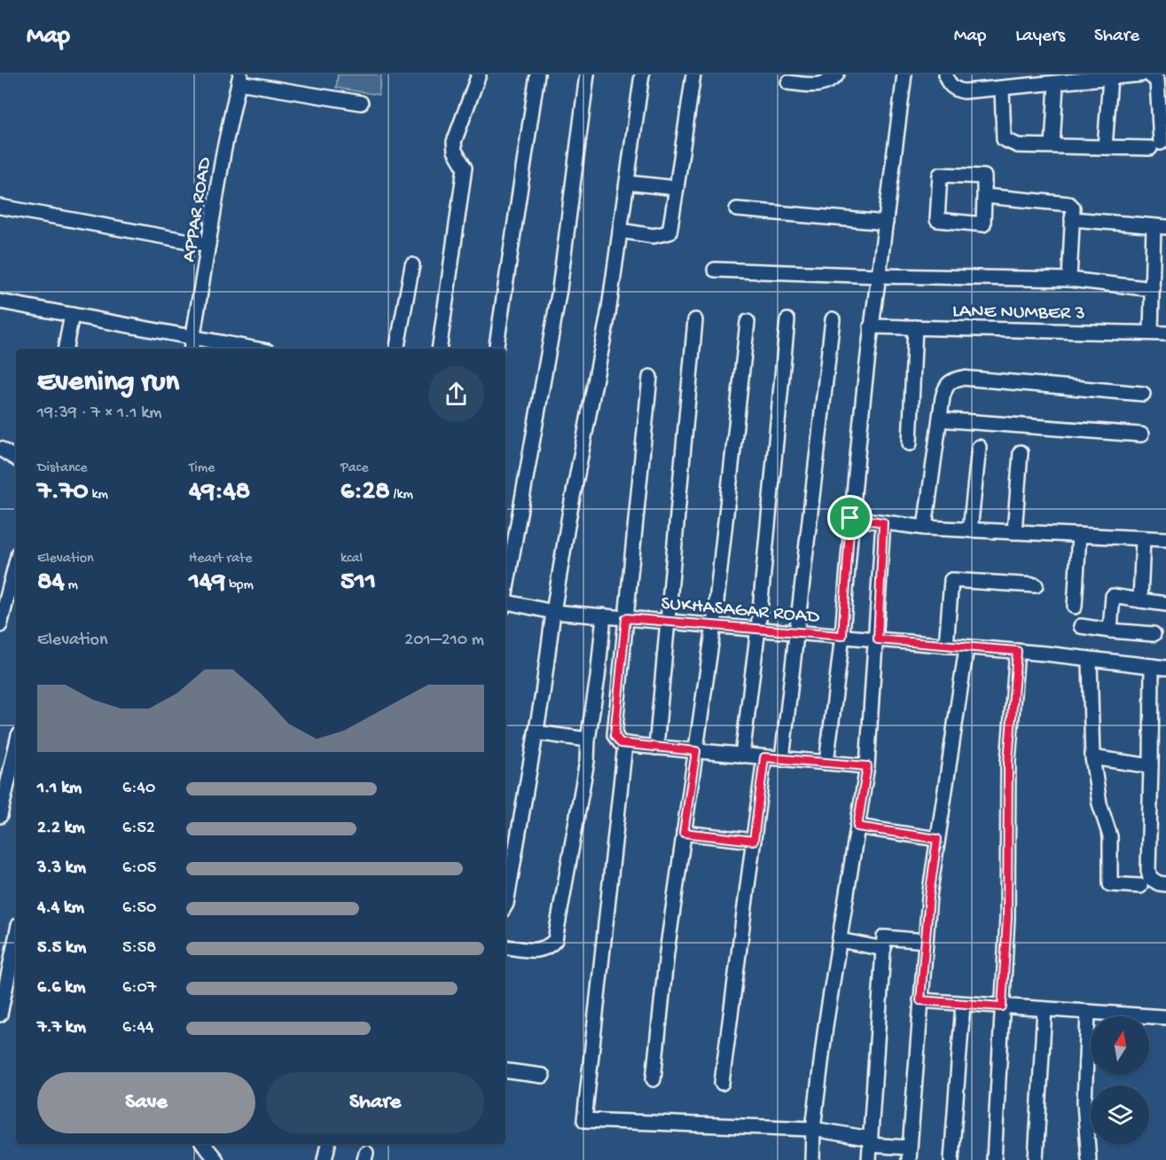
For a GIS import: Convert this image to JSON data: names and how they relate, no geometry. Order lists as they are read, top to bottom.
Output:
{
  "streets": {
    "street": ["APPAR ROAD", "LANE NUMBER 3", "SUKHASAGAR ROAD"]
  },
  "north": "top",
  "page": {
    "header": "Map",
    "nav": ["Map", "Layers", "Share"],
    "heading": ["Evening run", "19:39 · 7 × 1.1 km"],
    "stats": [
      ["Distance", "7.70 km"],
      ["Time", "49:48"],
      ["Pace", "6:28 /km"],
      ["Elevation", "84 m"],
      ["Heart rate", "149 bpm"],
      ["kcal", "511"]
    ],
    "chart": ["Elevation", "201–210 m"],
    "list": [
      {
        "name": "1.1 km",
        "note": "6:40"
      },
      {
        "name": "2.2 km",
        "note": "6:52"
      },
      {
        "name": "3.3 km",
        "note": "6:05"
      },
      {
        "name": "4.4 km",
        "note": "6:50"
      },
      {
        "name": "5.5 km",
        "note": "5:58"
      },
      {
        "name": "6.6 km",
        "note": "6:07"
      },
      {
        "name": "7.7 km",
        "note": "6:44"
      }
    ],
    "buttons": ["Save", "Share"]
  }
}
